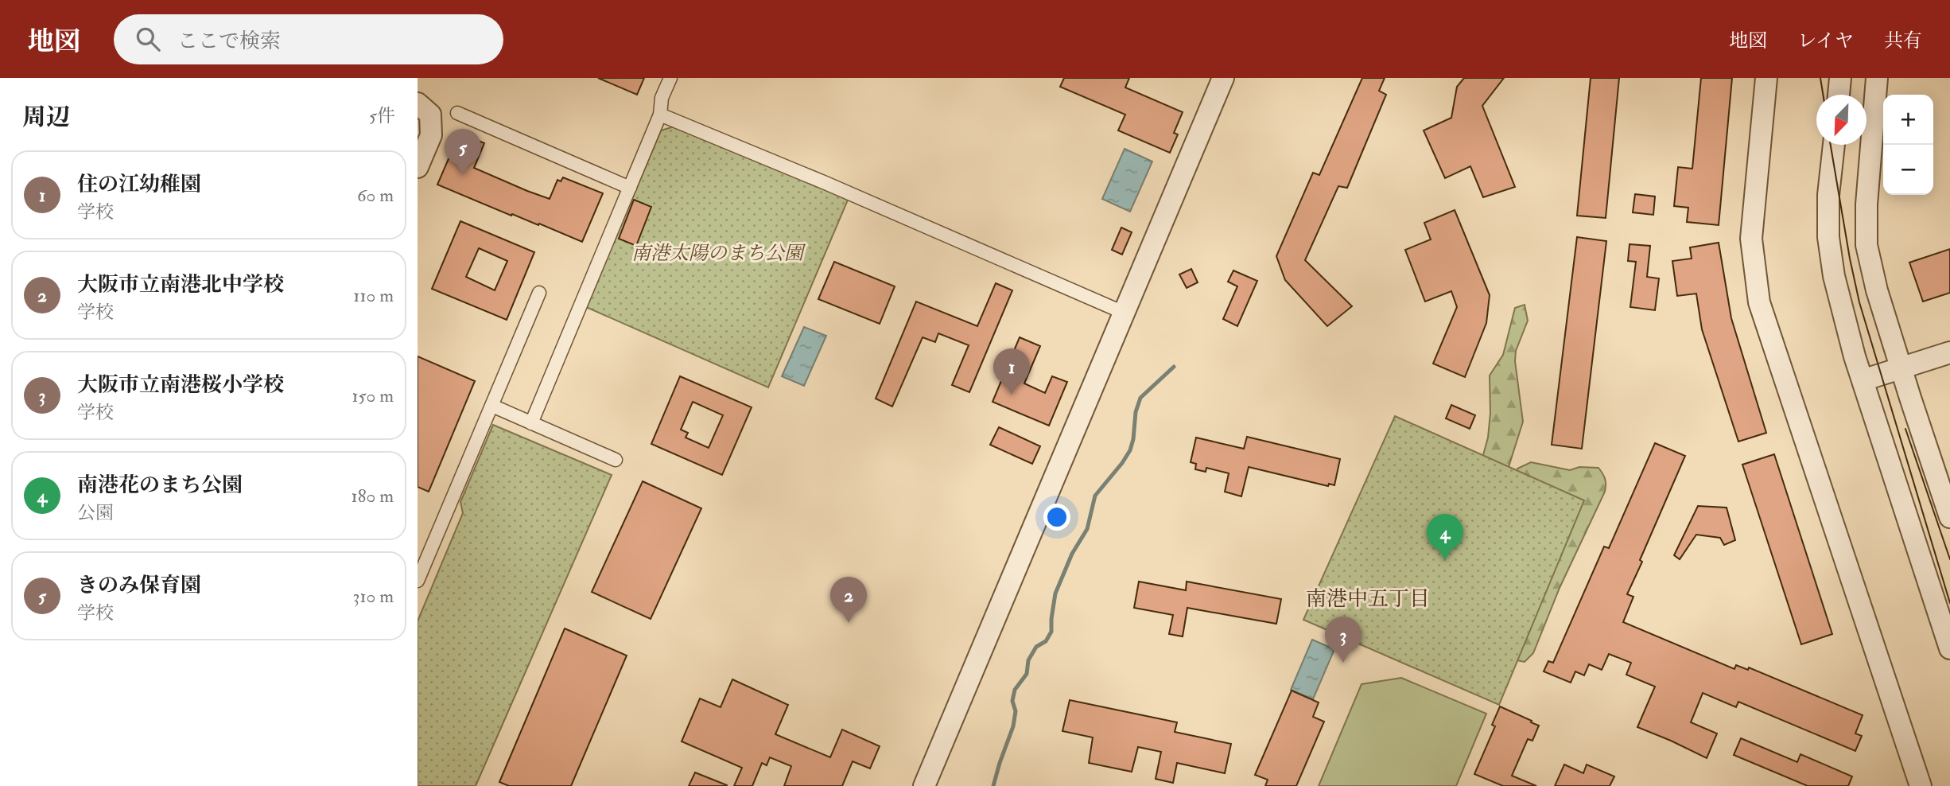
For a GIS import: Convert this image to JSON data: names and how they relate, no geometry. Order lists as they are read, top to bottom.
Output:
{
  "districts": ["南港中五丁目"],
  "parks": ["南港太陽のまち公園"],
  "north": "bottom left",
  "page": {
    "header": "地図",
    "search": "ここで検索",
    "nav": ["地図", "レイヤ", "共有"],
    "heading": ["周辺", "5件"],
    "map_buttons": ["+", "−"],
    "pins": [
      "5",
      "1",
      "4",
      "2",
      "3"
    ],
    "list": [
      {
        "mark": "1",
        "name": "住の江幼稚園",
        "note": "学校",
        "value": "60 m"
      },
      {
        "mark": "2",
        "name": "大阪市立南港北中学校",
        "note": "学校",
        "value": "110 m"
      },
      {
        "mark": "3",
        "name": "大阪市立南港桜小学校",
        "note": "学校",
        "value": "150 m"
      },
      {
        "mark": "4",
        "name": "南港花のまち公園",
        "note": "公園",
        "value": "180 m"
      },
      {
        "mark": "5",
        "name": "きのみ保育園",
        "note": "学校",
        "value": "310 m"
      }
    ]
  }
}
